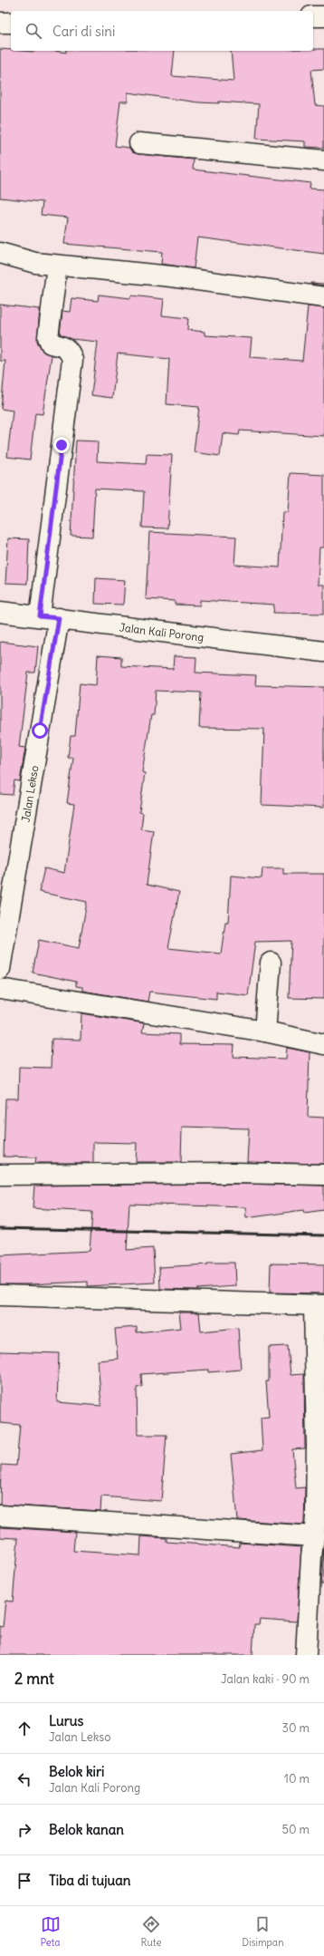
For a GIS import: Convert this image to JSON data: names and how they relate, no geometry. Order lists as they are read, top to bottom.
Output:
{
  "streets": {
    "street": ["Jalan Kali Porong", "Jalan Lekso"]
  },
  "crossings": [
    ["Jalan Kali Porong", "Jalan Lekso"]
  ],
  "page": {
    "search": "Cari di sini",
    "heading": ["2 mnt", "Jalan kaki · 90 m"],
    "list": [
      ["Lurus", "Jalan Lekso", "30 m"],
      ["Belok kiri", "Jalan Kali Porong", "10 m"],
      ["Belok kanan", "50 m"],
      "Tiba di tujuan"
    ],
    "nav": ["Peta", "Rute", "Disimpan"]
  }
}
